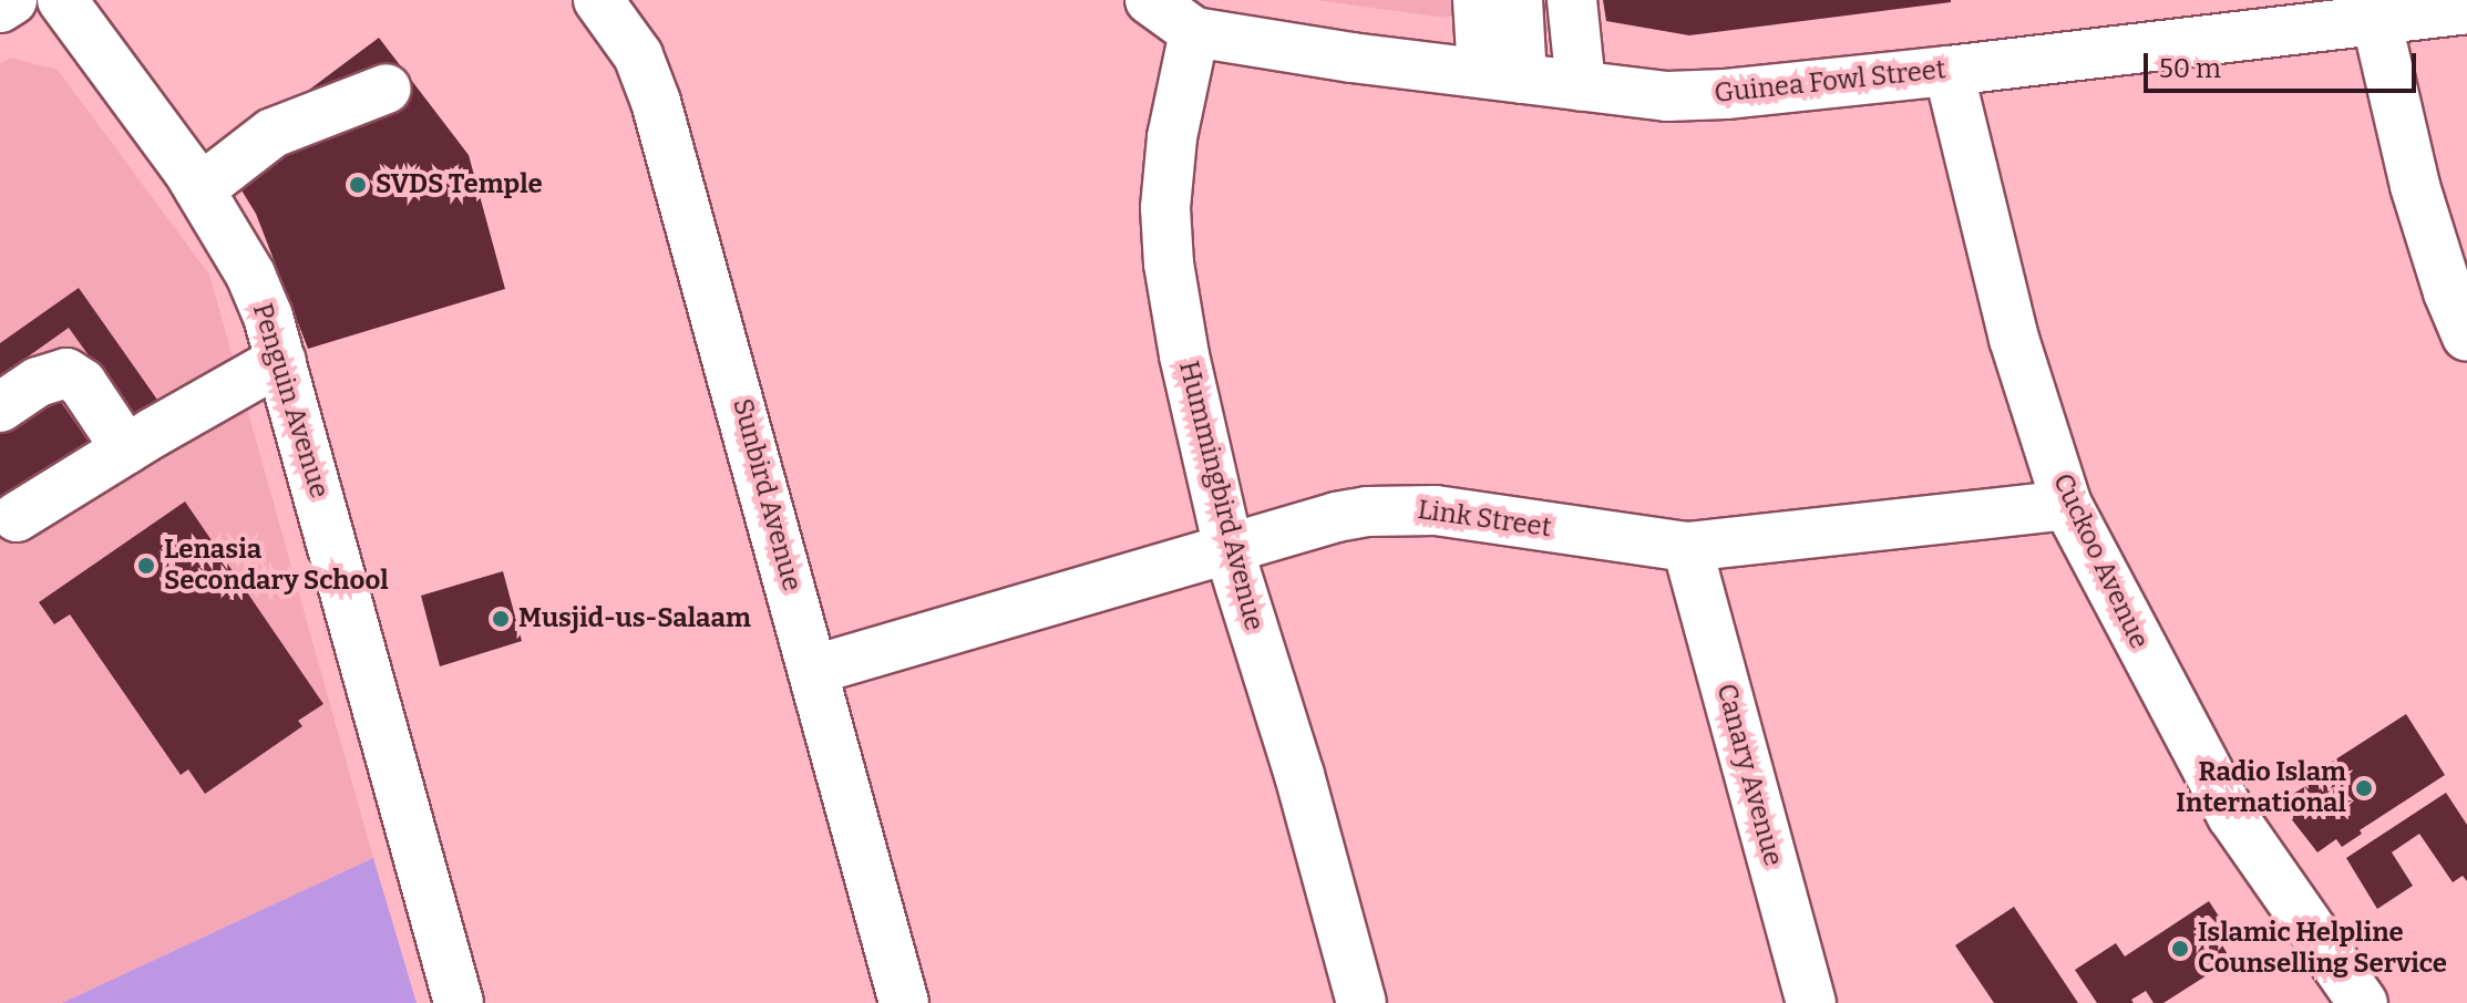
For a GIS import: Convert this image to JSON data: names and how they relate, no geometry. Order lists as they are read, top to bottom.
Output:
{
  "streets": {
    "street": [
      "Guinea Fowl Street",
      "Penguin Avenue",
      "Sunbird Avenue",
      "Hummingbird Avenue",
      "Link Street",
      "Cuckoo Avenue",
      "Canary Avenue"
    ]
  },
  "crossings": [
    ["Guinea Fowl Street", "Hummingbird Avenue"],
    ["Guinea Fowl Street", "Cuckoo Avenue"],
    ["Sunbird Avenue", "Link Street"],
    ["Hummingbird Avenue", "Link Street"],
    ["Link Street", "Cuckoo Avenue"],
    ["Link Street", "Canary Avenue"]
  ],
  "places": [
    "SVDS Temple",
    "Lenasia Secondary School",
    "Musjid-us-Salaam",
    "Radio Islam International",
    "Islamic Helpline Counselling Service"
  ],
  "scale_bar": "50 m"
}
